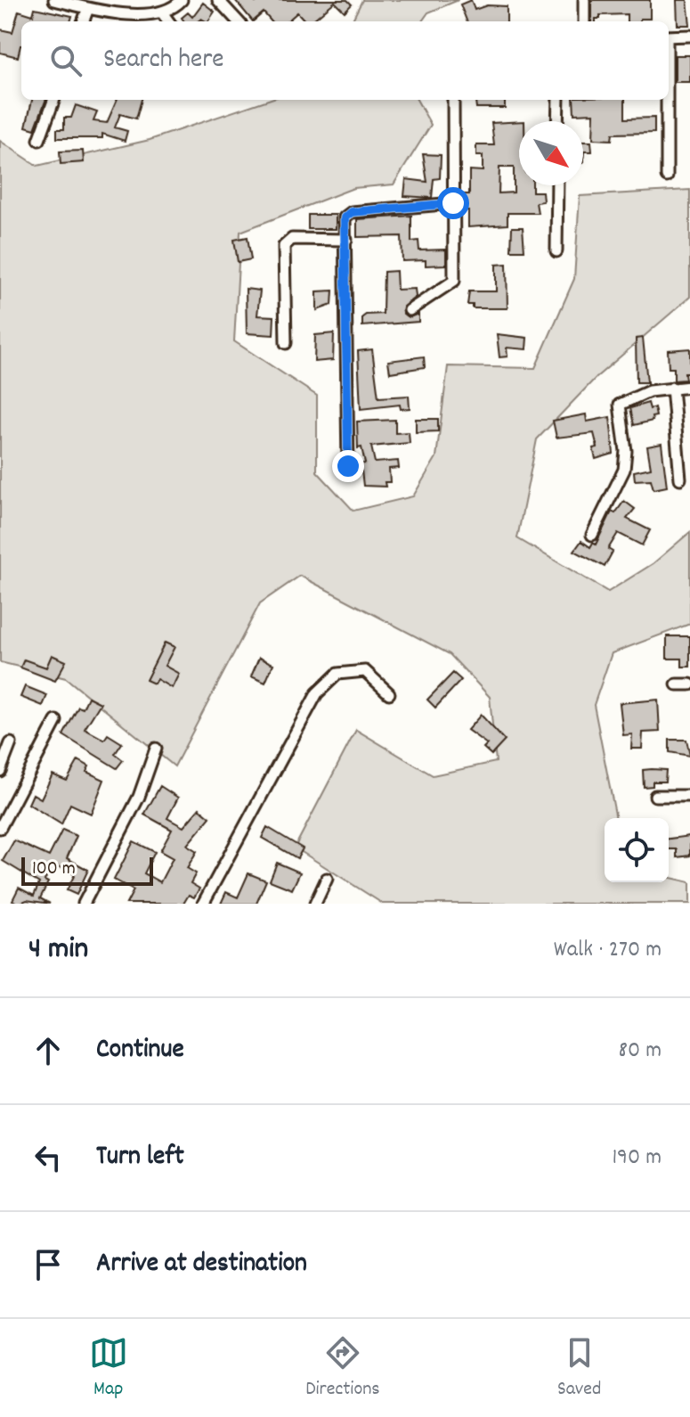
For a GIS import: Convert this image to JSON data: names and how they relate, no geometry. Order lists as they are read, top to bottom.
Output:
{
  "scale_bar": "100 m",
  "north": "bottom right",
  "page": {
    "search": "Search here",
    "scale": "100 m",
    "heading": ["4 min", "Walk · 270 m"],
    "list": [
      ["Continue", "80 m"],
      ["Turn left", "190 m"],
      "Arrive at destination"
    ],
    "nav": ["Map", "Directions", "Saved"]
  }
}
